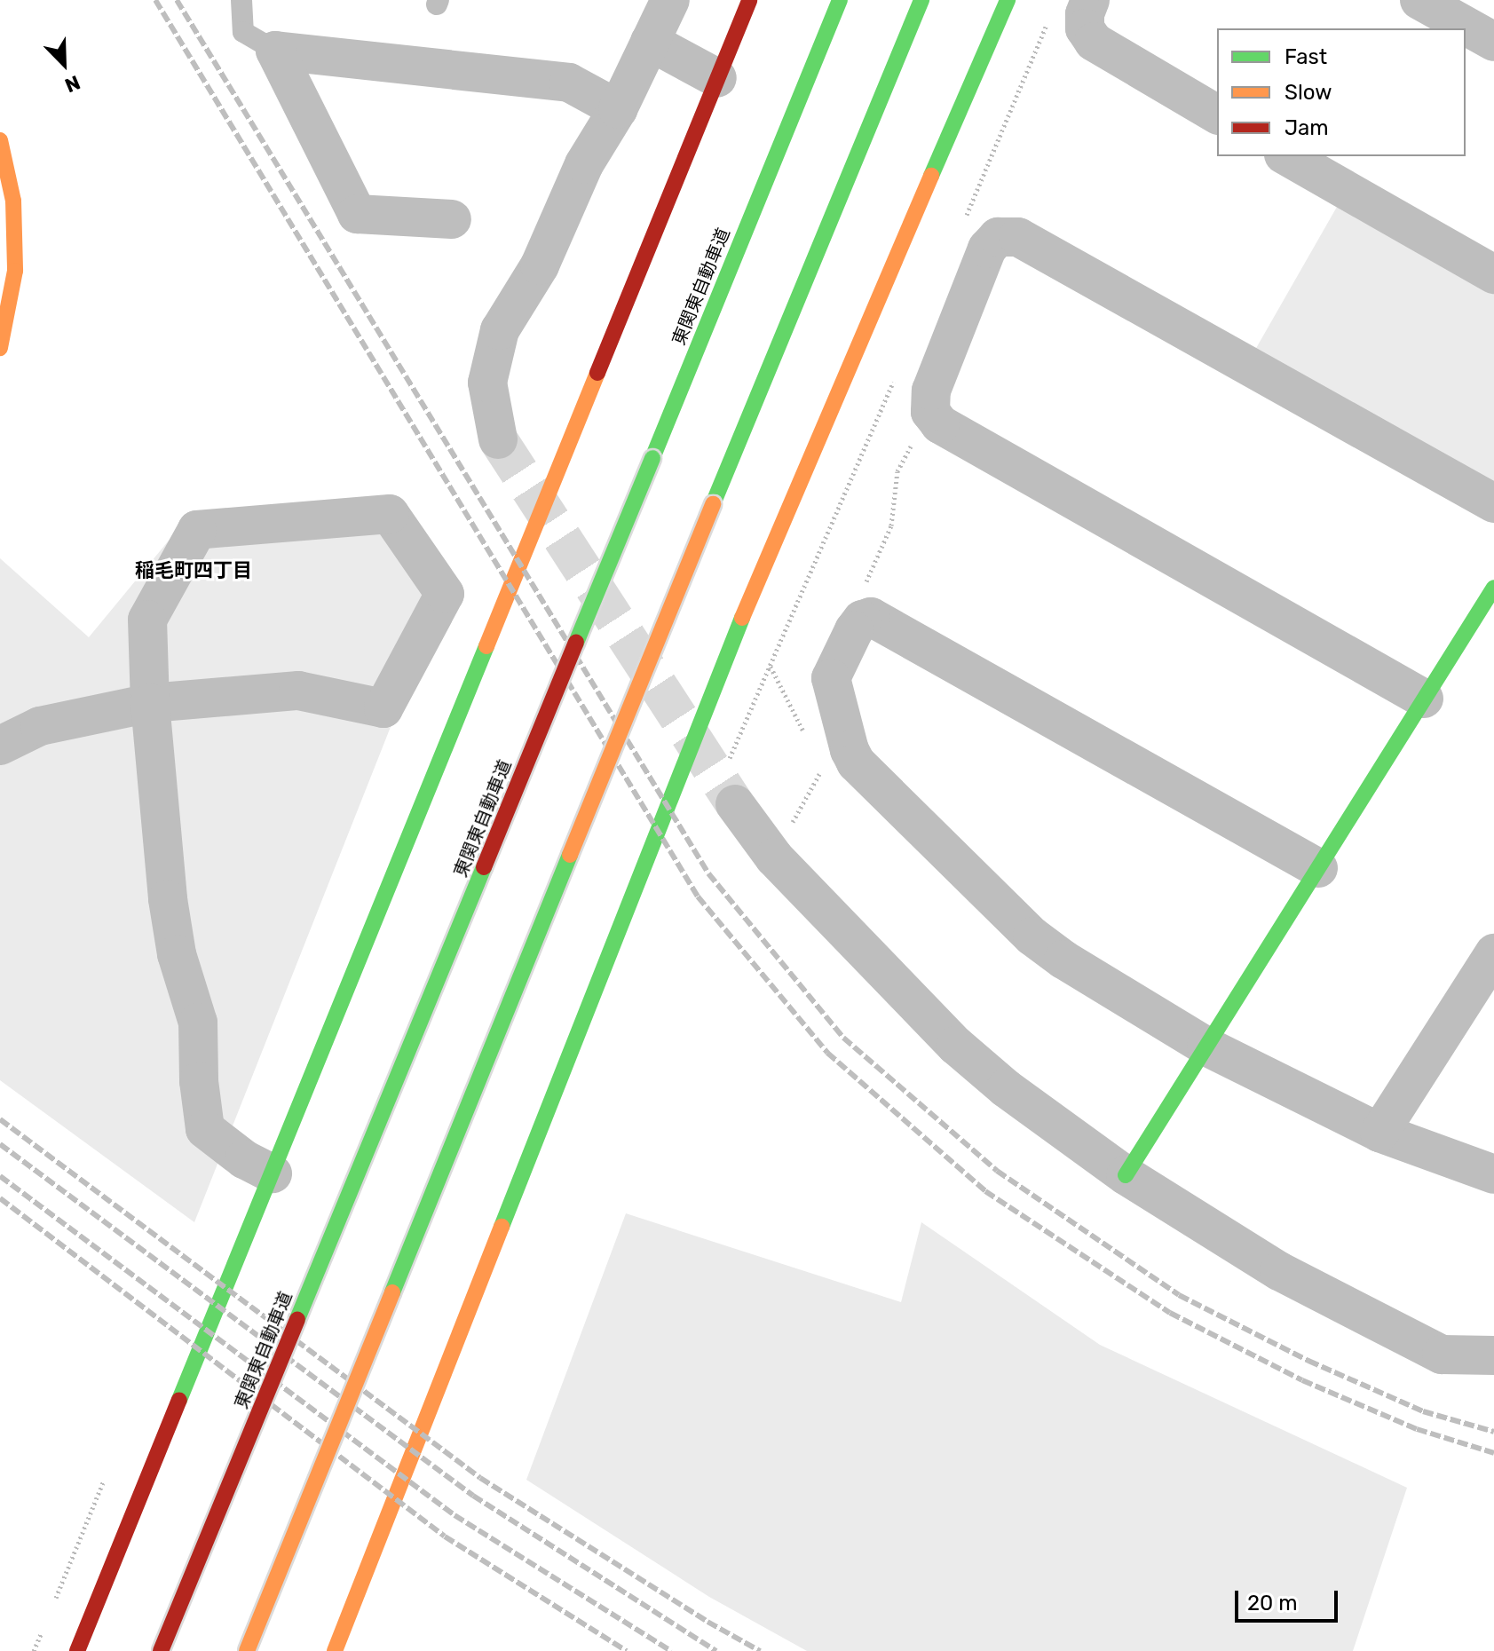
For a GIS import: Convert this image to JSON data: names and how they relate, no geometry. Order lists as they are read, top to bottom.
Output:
{
  "streets": {
    "main road": ["東関東自動車道"]
  },
  "districts": ["稲毛町四丁目"],
  "legend": ["Fast", "Slow", "Jam"],
  "scale_bar": "20 m",
  "north": "bottom right"
}
